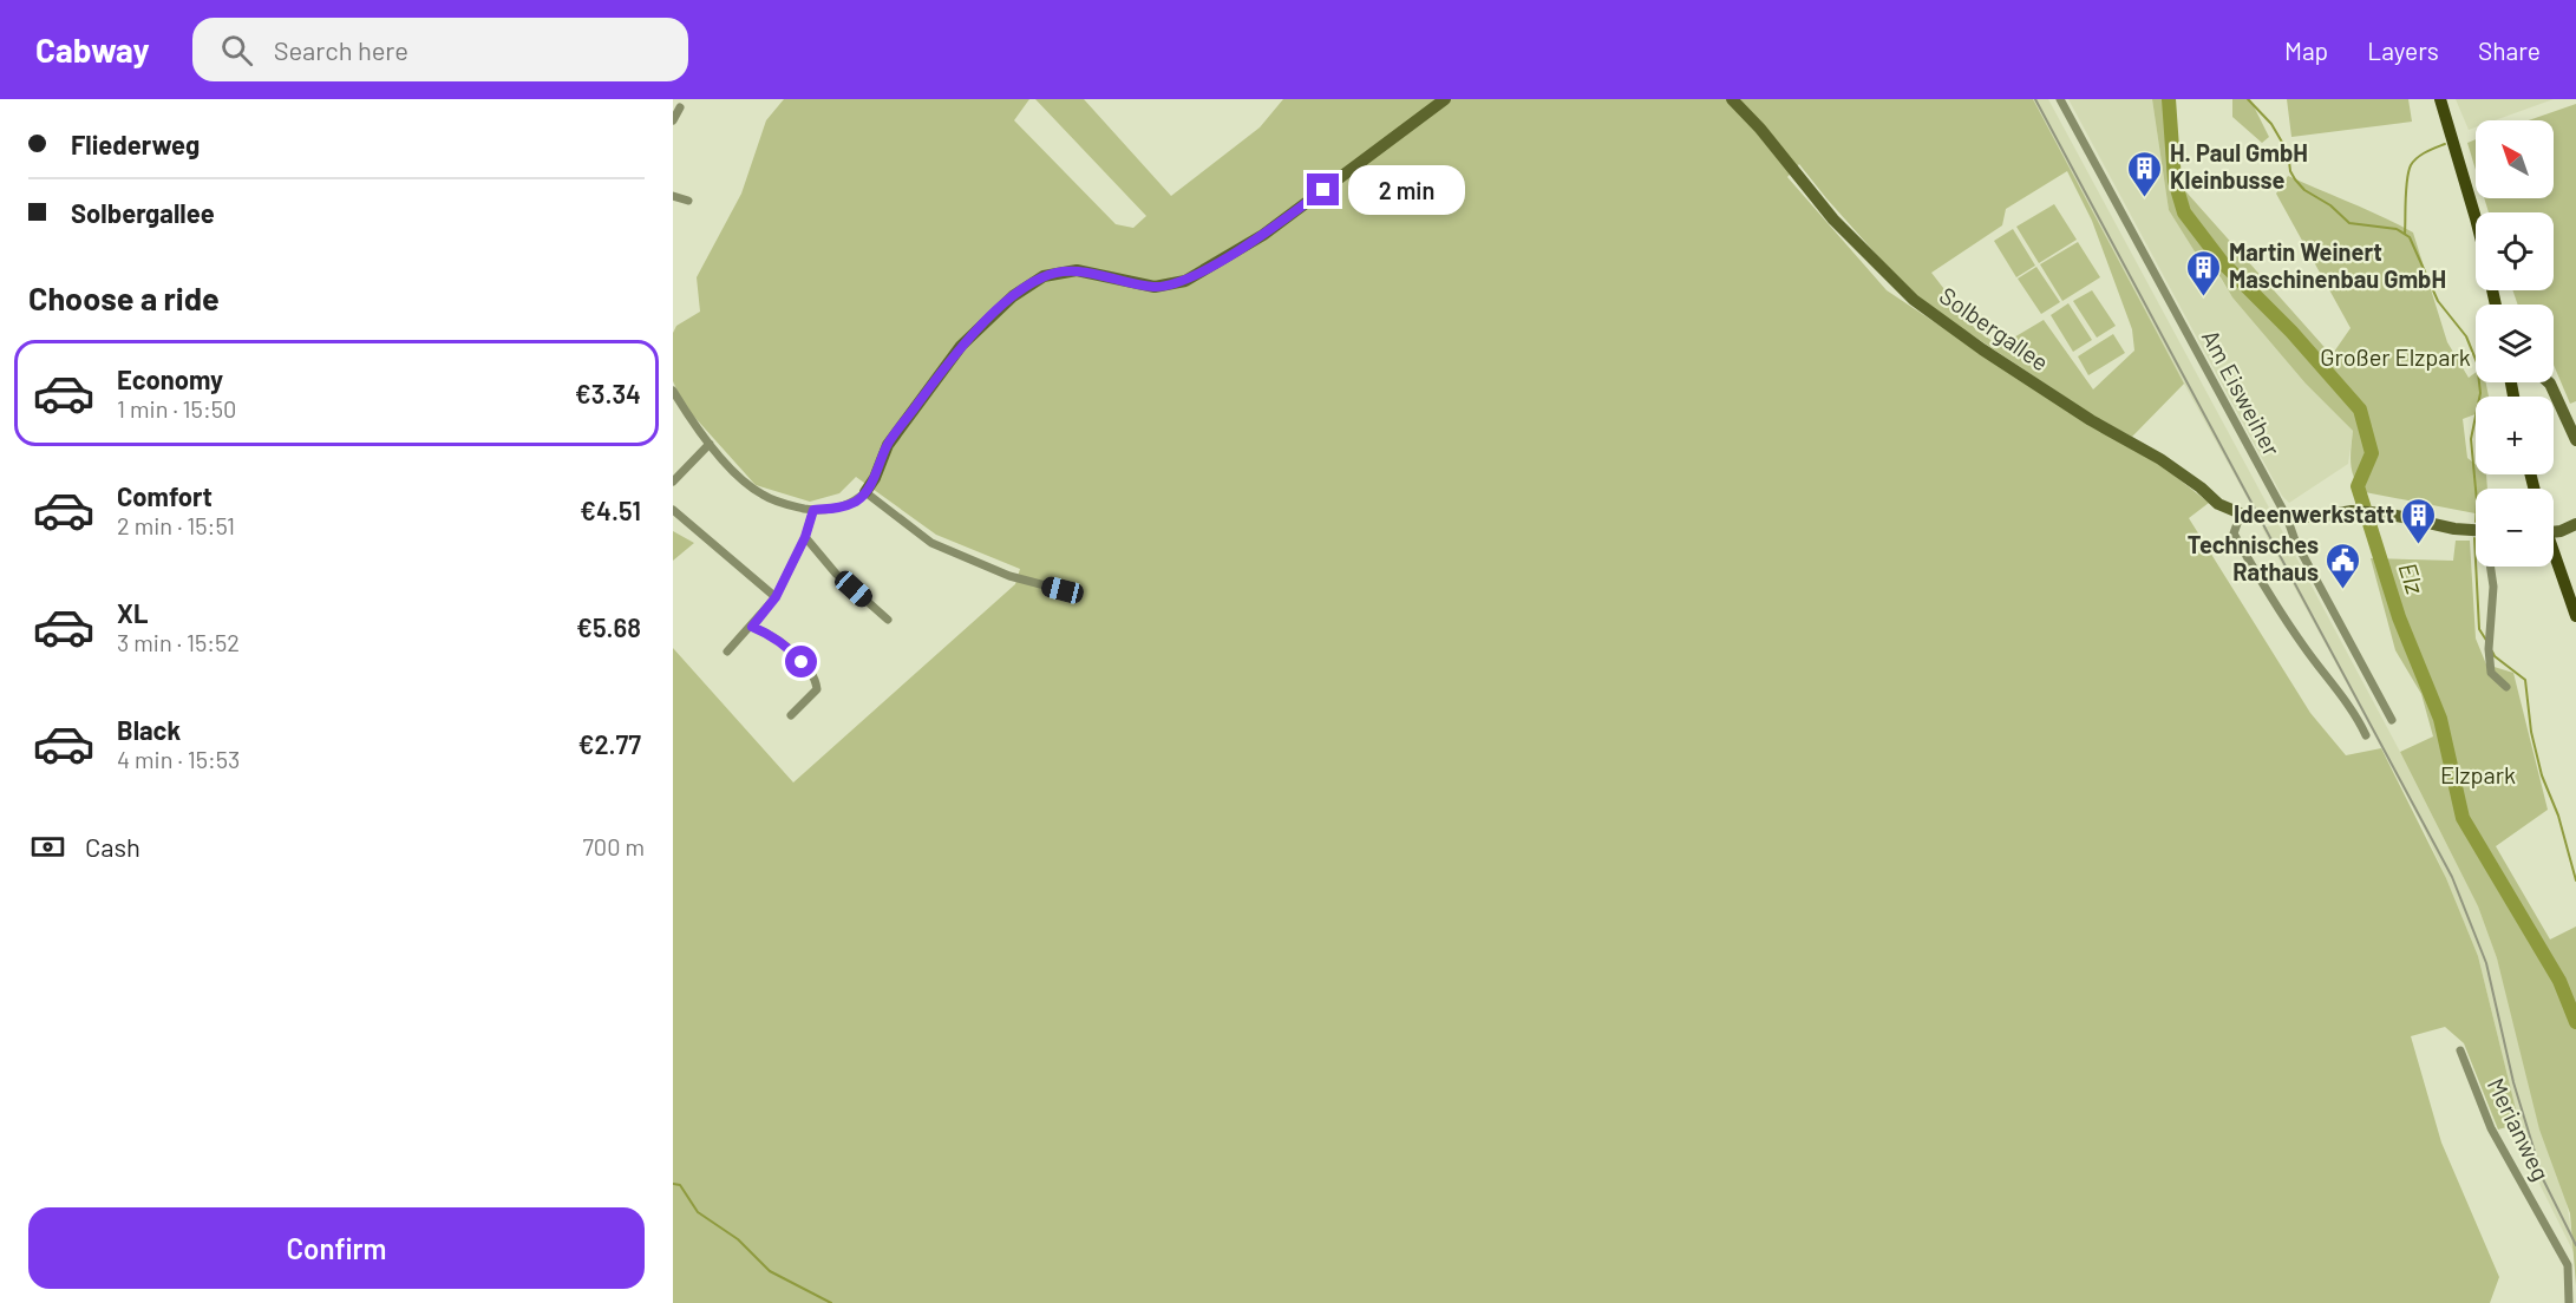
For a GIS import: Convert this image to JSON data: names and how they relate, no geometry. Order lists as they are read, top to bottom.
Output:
{
  "streets": {
    "street": ["Solbergallee", "Am Eisweiher", "Merianweg"]
  },
  "crossings": [
    ["Solbergallee", "Am Eisweiher"]
  ],
  "water": ["Elz"],
  "parks": ["Großer Elzpark", "Elzpark"],
  "places": {
    "building": ["H. Paul GmbH Kleinbusse", "Martin Weinert Maschinenbau GmbH", "Ideenwerkstatt"],
    "public building": ["Technisches Rathaus"]
  },
  "north": "top left",
  "page": {
    "header": "Cabway",
    "search": "Search here",
    "nav": ["Map", "Layers", "Share"],
    "banner": ["Fliederweg", "Solbergallee"],
    "map_buttons": ["+", "−"],
    "bubble": "2 min",
    "heading": "Choose a ride",
    "list": [
      {
        "name": "Economy",
        "note": "1 min · 15:50",
        "value": "€3.34"
      },
      {
        "name": "Comfort",
        "note": "2 min · 15:51",
        "value": "€4.51"
      },
      {
        "name": "XL",
        "note": "3 min · 15:52",
        "value": "€5.68"
      },
      {
        "name": "Black",
        "note": "4 min · 15:53",
        "value": "€2.77"
      }
    ],
    "pay": ["Cash", "700 m"],
    "buttons": "Confirm"
  }
}
